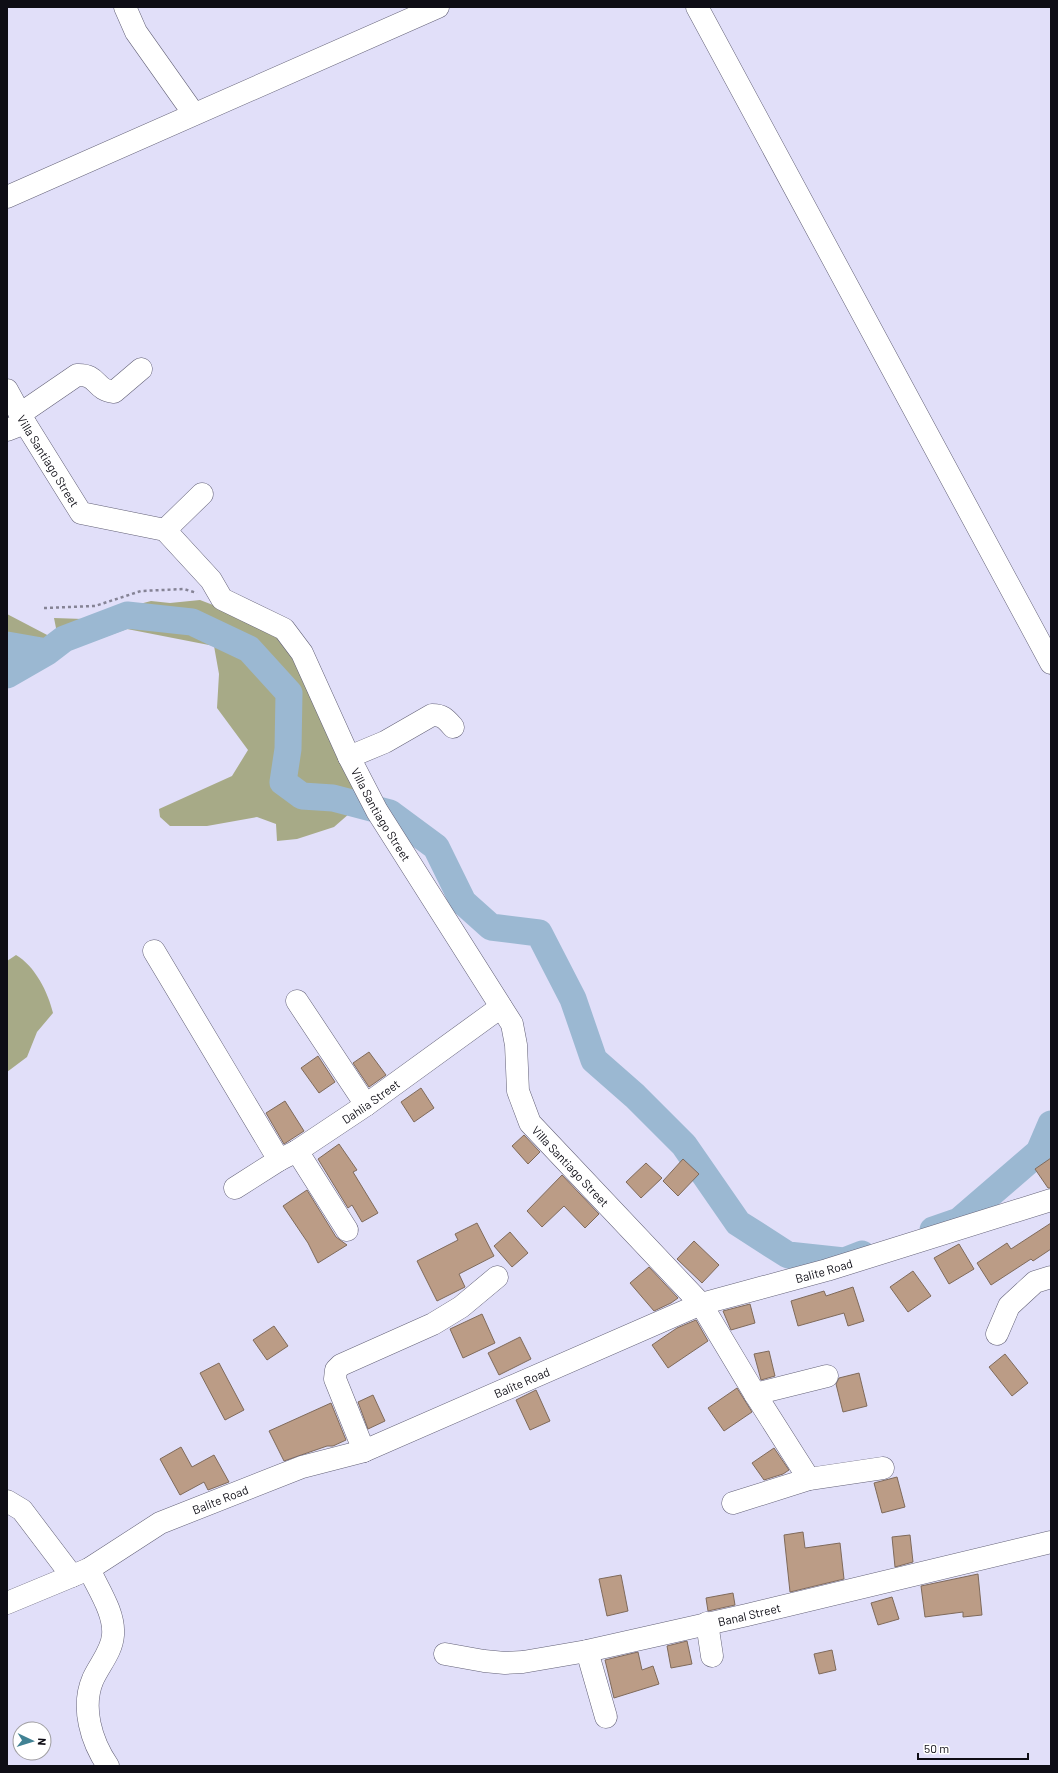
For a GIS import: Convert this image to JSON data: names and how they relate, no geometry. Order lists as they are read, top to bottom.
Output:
{
  "streets": {
    "street": [
      "Villa Santiago Street",
      "Dahlia Street",
      "Balite Road",
      "Banal Street"
    ]
  },
  "crossings": [
    ["Villa Santiago Street", "Dahlia Street"],
    ["Villa Santiago Street", "Balite Road"]
  ],
  "scale_bar": "50 m",
  "north": "right"
}
